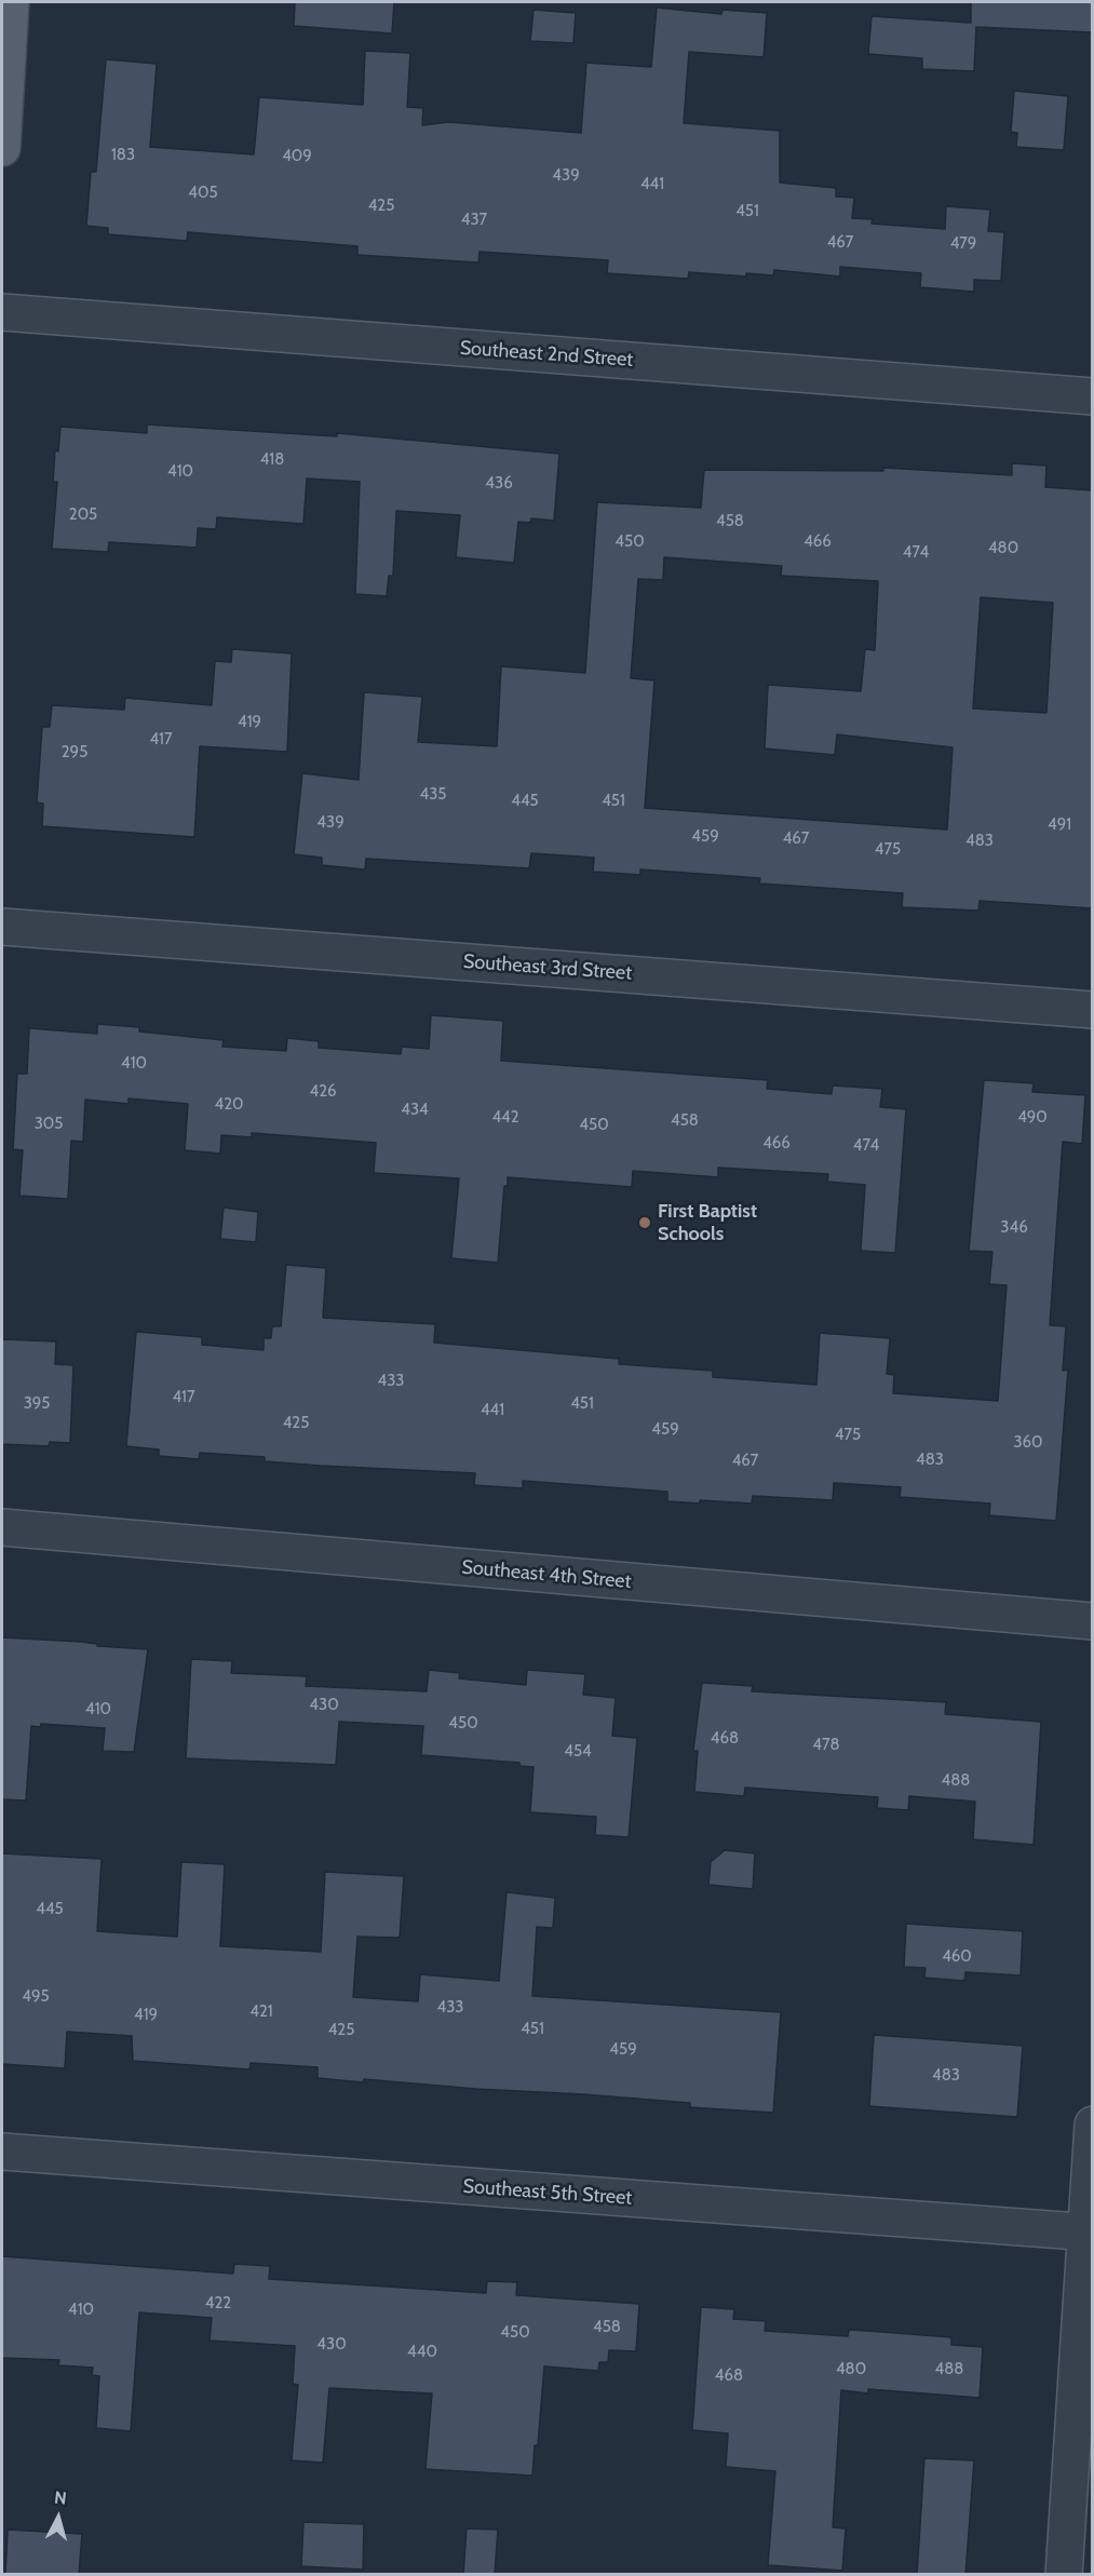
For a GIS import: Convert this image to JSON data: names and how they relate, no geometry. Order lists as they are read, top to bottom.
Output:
{
  "streets": {
    "street": [
      "Southeast 2nd Street",
      "Southeast 3rd Street",
      "Southeast 4th Street",
      "Southeast 5th Street"
    ]
  },
  "places": ["First Baptist Schools"],
  "house_numbers": [
    "183",
    "409",
    "439",
    "441",
    "405",
    "425",
    "451",
    "437",
    "467",
    "479",
    "418",
    "410",
    "436",
    "205",
    "458",
    "450",
    "466",
    "480",
    "474",
    "419",
    "417",
    "295",
    "435",
    "445",
    "451",
    "439",
    "491",
    "459",
    "467",
    "483",
    "475",
    "410",
    "426",
    "420",
    "434",
    "442",
    "490",
    "458",
    "305",
    "450",
    "466",
    "474",
    "346",
    "433",
    "417",
    "395",
    "451",
    "441",
    "425",
    "459",
    "475",
    "360",
    "483",
    "467",
    "430",
    "410",
    "450",
    "468",
    "478",
    "454",
    "488",
    "445",
    "460",
    "495",
    "433",
    "421",
    "419",
    "451",
    "425",
    "459",
    "483",
    "422",
    "410",
    "458",
    "450",
    "430",
    "440",
    "480",
    "488",
    "468"
  ],
  "north": "top"
}
